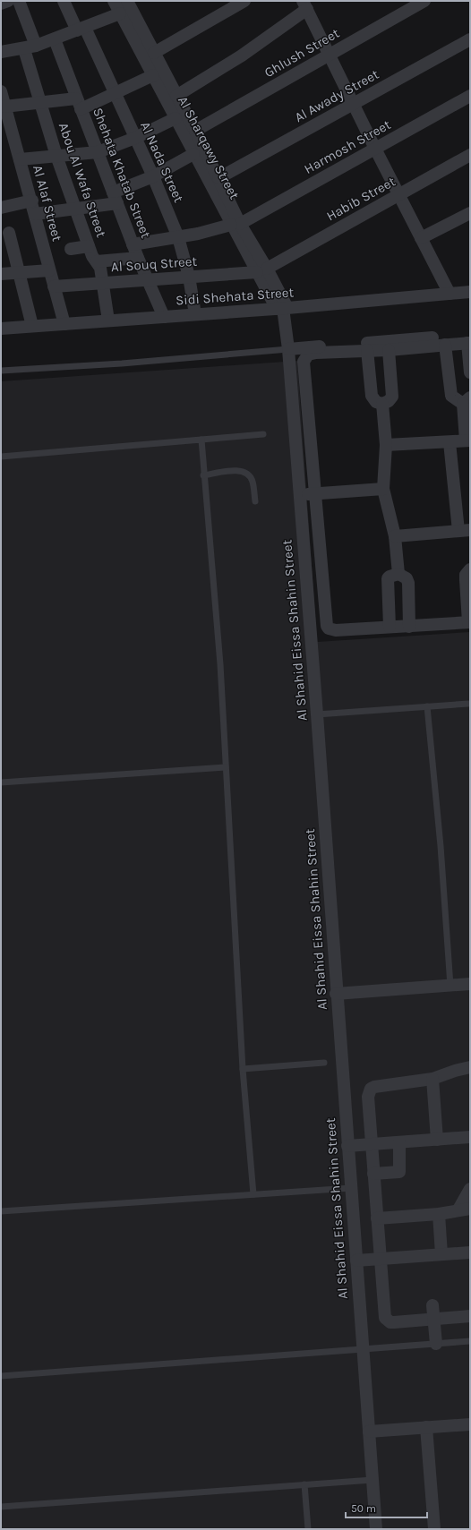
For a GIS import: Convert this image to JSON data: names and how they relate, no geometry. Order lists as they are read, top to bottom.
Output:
{
  "streets": {
    "street": [
      "Ghlush Street",
      "Al Awady Street",
      "Harmosh Street",
      "Al Sharqawy Street",
      "Al Nada Street",
      "Shehata Khatab Street",
      "Abou Al Wafa Street",
      "Habib Street",
      "Al Alaf Street",
      "Al Souq Street",
      "Sidi Shehata Street",
      "Al Shahid Eissa Shahin Street"
    ]
  },
  "crossings": [
    ["Ghlush Street", "Al Sharqawy Street"],
    ["Al Awady Street", "Al Sharqawy Street"],
    ["Harmosh Street", "Al Sharqawy Street"],
    ["Harmosh Street", "Al Nada Street"],
    ["Harmosh Street", "Shehata Khatab Street"],
    ["Al Sharqawy Street", "Habib Street"],
    ["Al Sharqawy Street", "Al Souq Street"],
    ["Al Sharqawy Street", "Sidi Shehata Street"],
    ["Al Sharqawy Street", "Al Shahid Eissa Shahin Street"],
    ["Al Nada Street", "Al Souq Street"],
    ["Al Nada Street", "Sidi Shehata Street"],
    ["Shehata Khatab Street", "Al Souq Street"],
    ["Shehata Khatab Street", "Sidi Shehata Street"],
    ["Abou Al Wafa Street", "Al Souq Street"],
    ["Abou Al Wafa Street", "Sidi Shehata Street"],
    ["Habib Street", "Al Souq Street"],
    ["Al Alaf Street", "Al Souq Street"],
    ["Al Alaf Street", "Sidi Shehata Street"],
    ["Sidi Shehata Street", "Al Shahid Eissa Shahin Street"]
  ],
  "scale_bar": "50 m"
}
